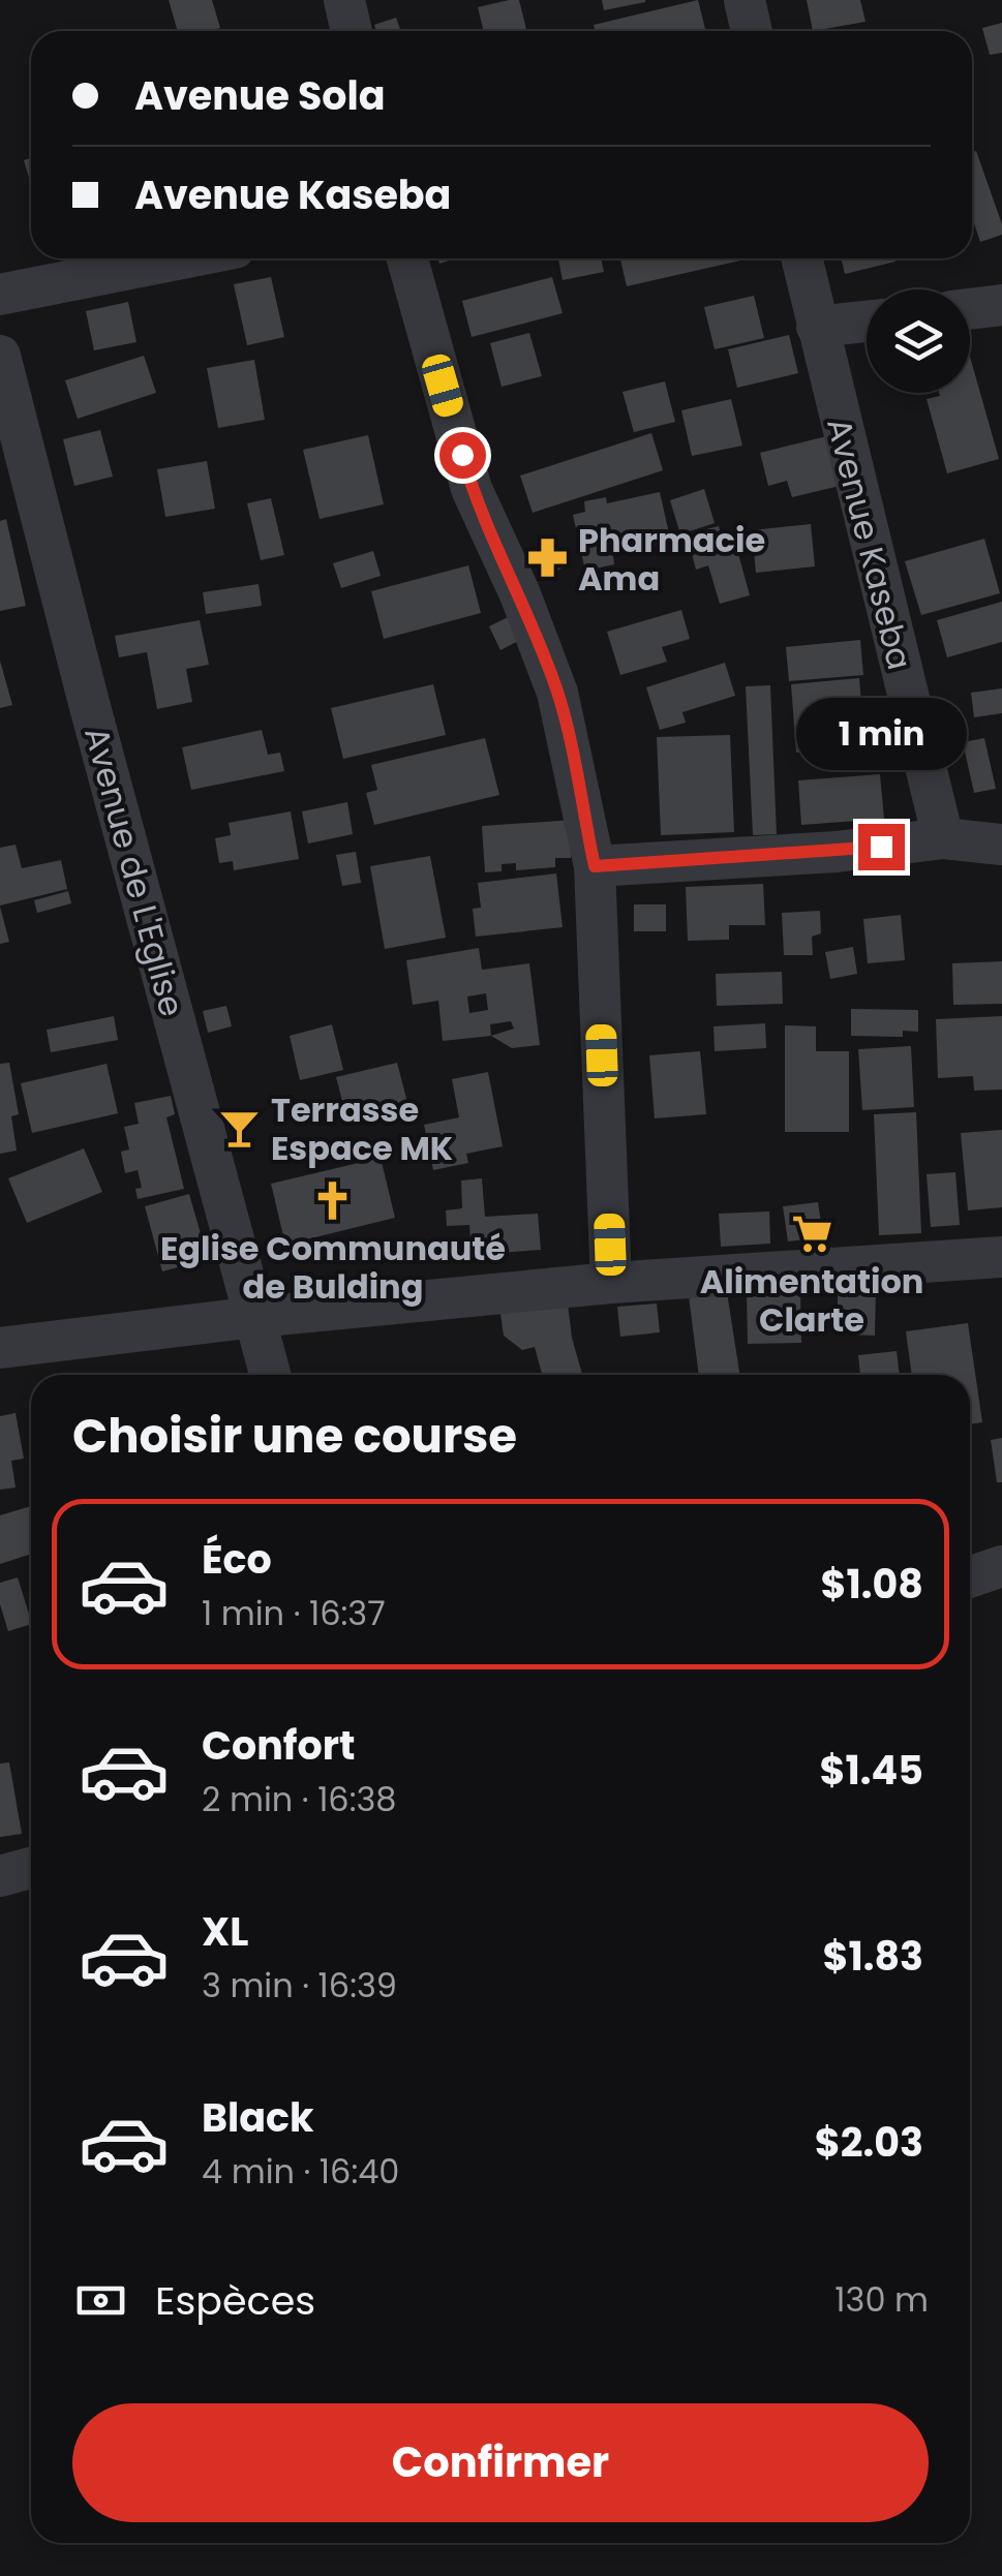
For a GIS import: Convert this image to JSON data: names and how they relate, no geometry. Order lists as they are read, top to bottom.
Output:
{
  "streets": {
    "street": ["Avenue Kaseba", "Avenue de L'Eglise"]
  },
  "places": {
    "pharmacy": ["Pharmacie Ama"],
    "bar": ["Terrasse Espace MK"],
    "church": ["Eglise Communauté de Bulding"],
    "supermarket": ["Alimentation Clarte"]
  },
  "page": {
    "banner": ["Avenue Sola", "Avenue Kaseba"],
    "bubble": "1 min",
    "heading": "Choisir une course",
    "list": [
      {
        "name": "Éco",
        "note": "1 min · 16:37",
        "value": "$1.08"
      },
      {
        "name": "Confort",
        "note": "2 min · 16:38",
        "value": "$1.45"
      },
      {
        "name": "XL",
        "note": "3 min · 16:39",
        "value": "$1.83"
      },
      {
        "name": "Black",
        "note": "4 min · 16:40",
        "value": "$2.03"
      }
    ],
    "pay": ["Espèces", "130 m"],
    "buttons": "Confirmer"
  }
}
